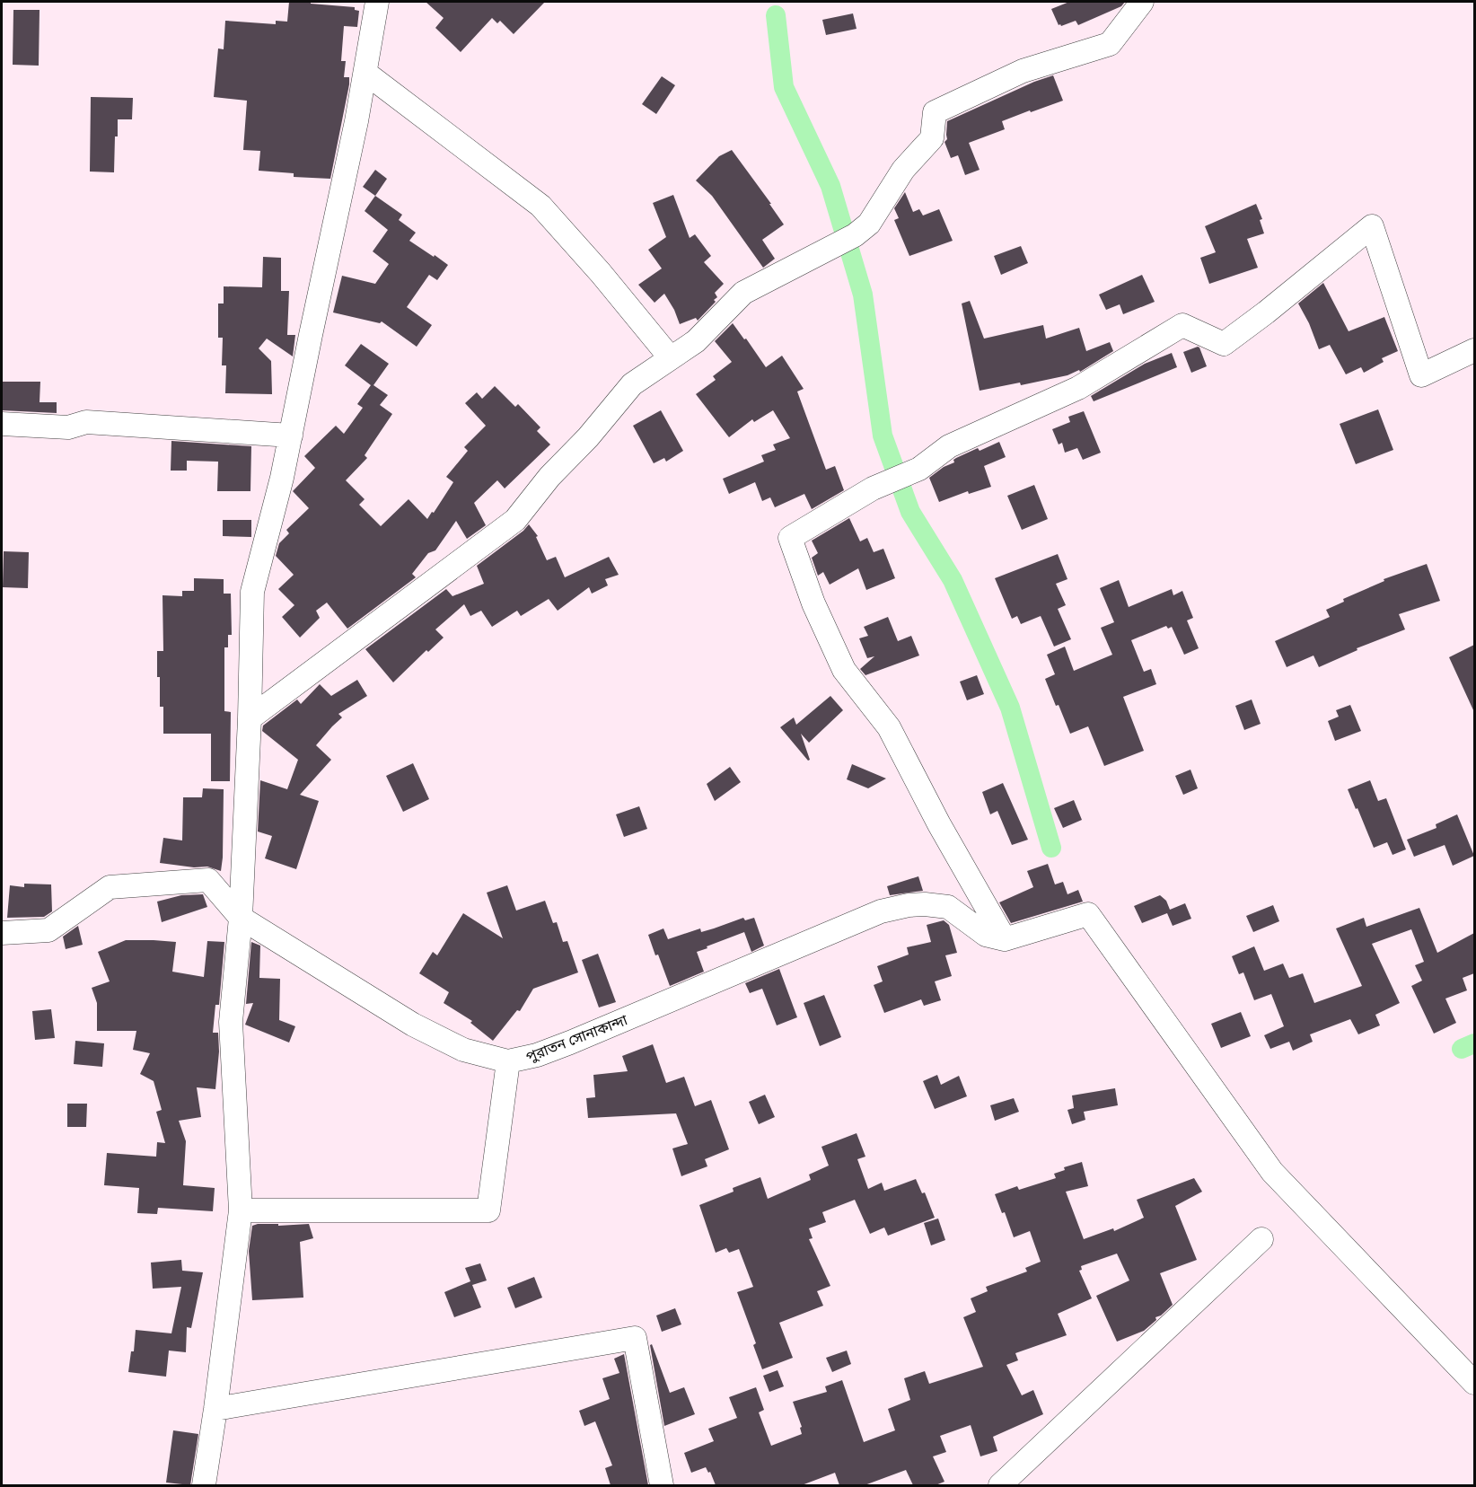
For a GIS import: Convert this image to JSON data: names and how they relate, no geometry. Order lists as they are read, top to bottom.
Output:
{
  "streets": {
    "street": ["পুরাতন সোনাকান্দা"]
  }
}
